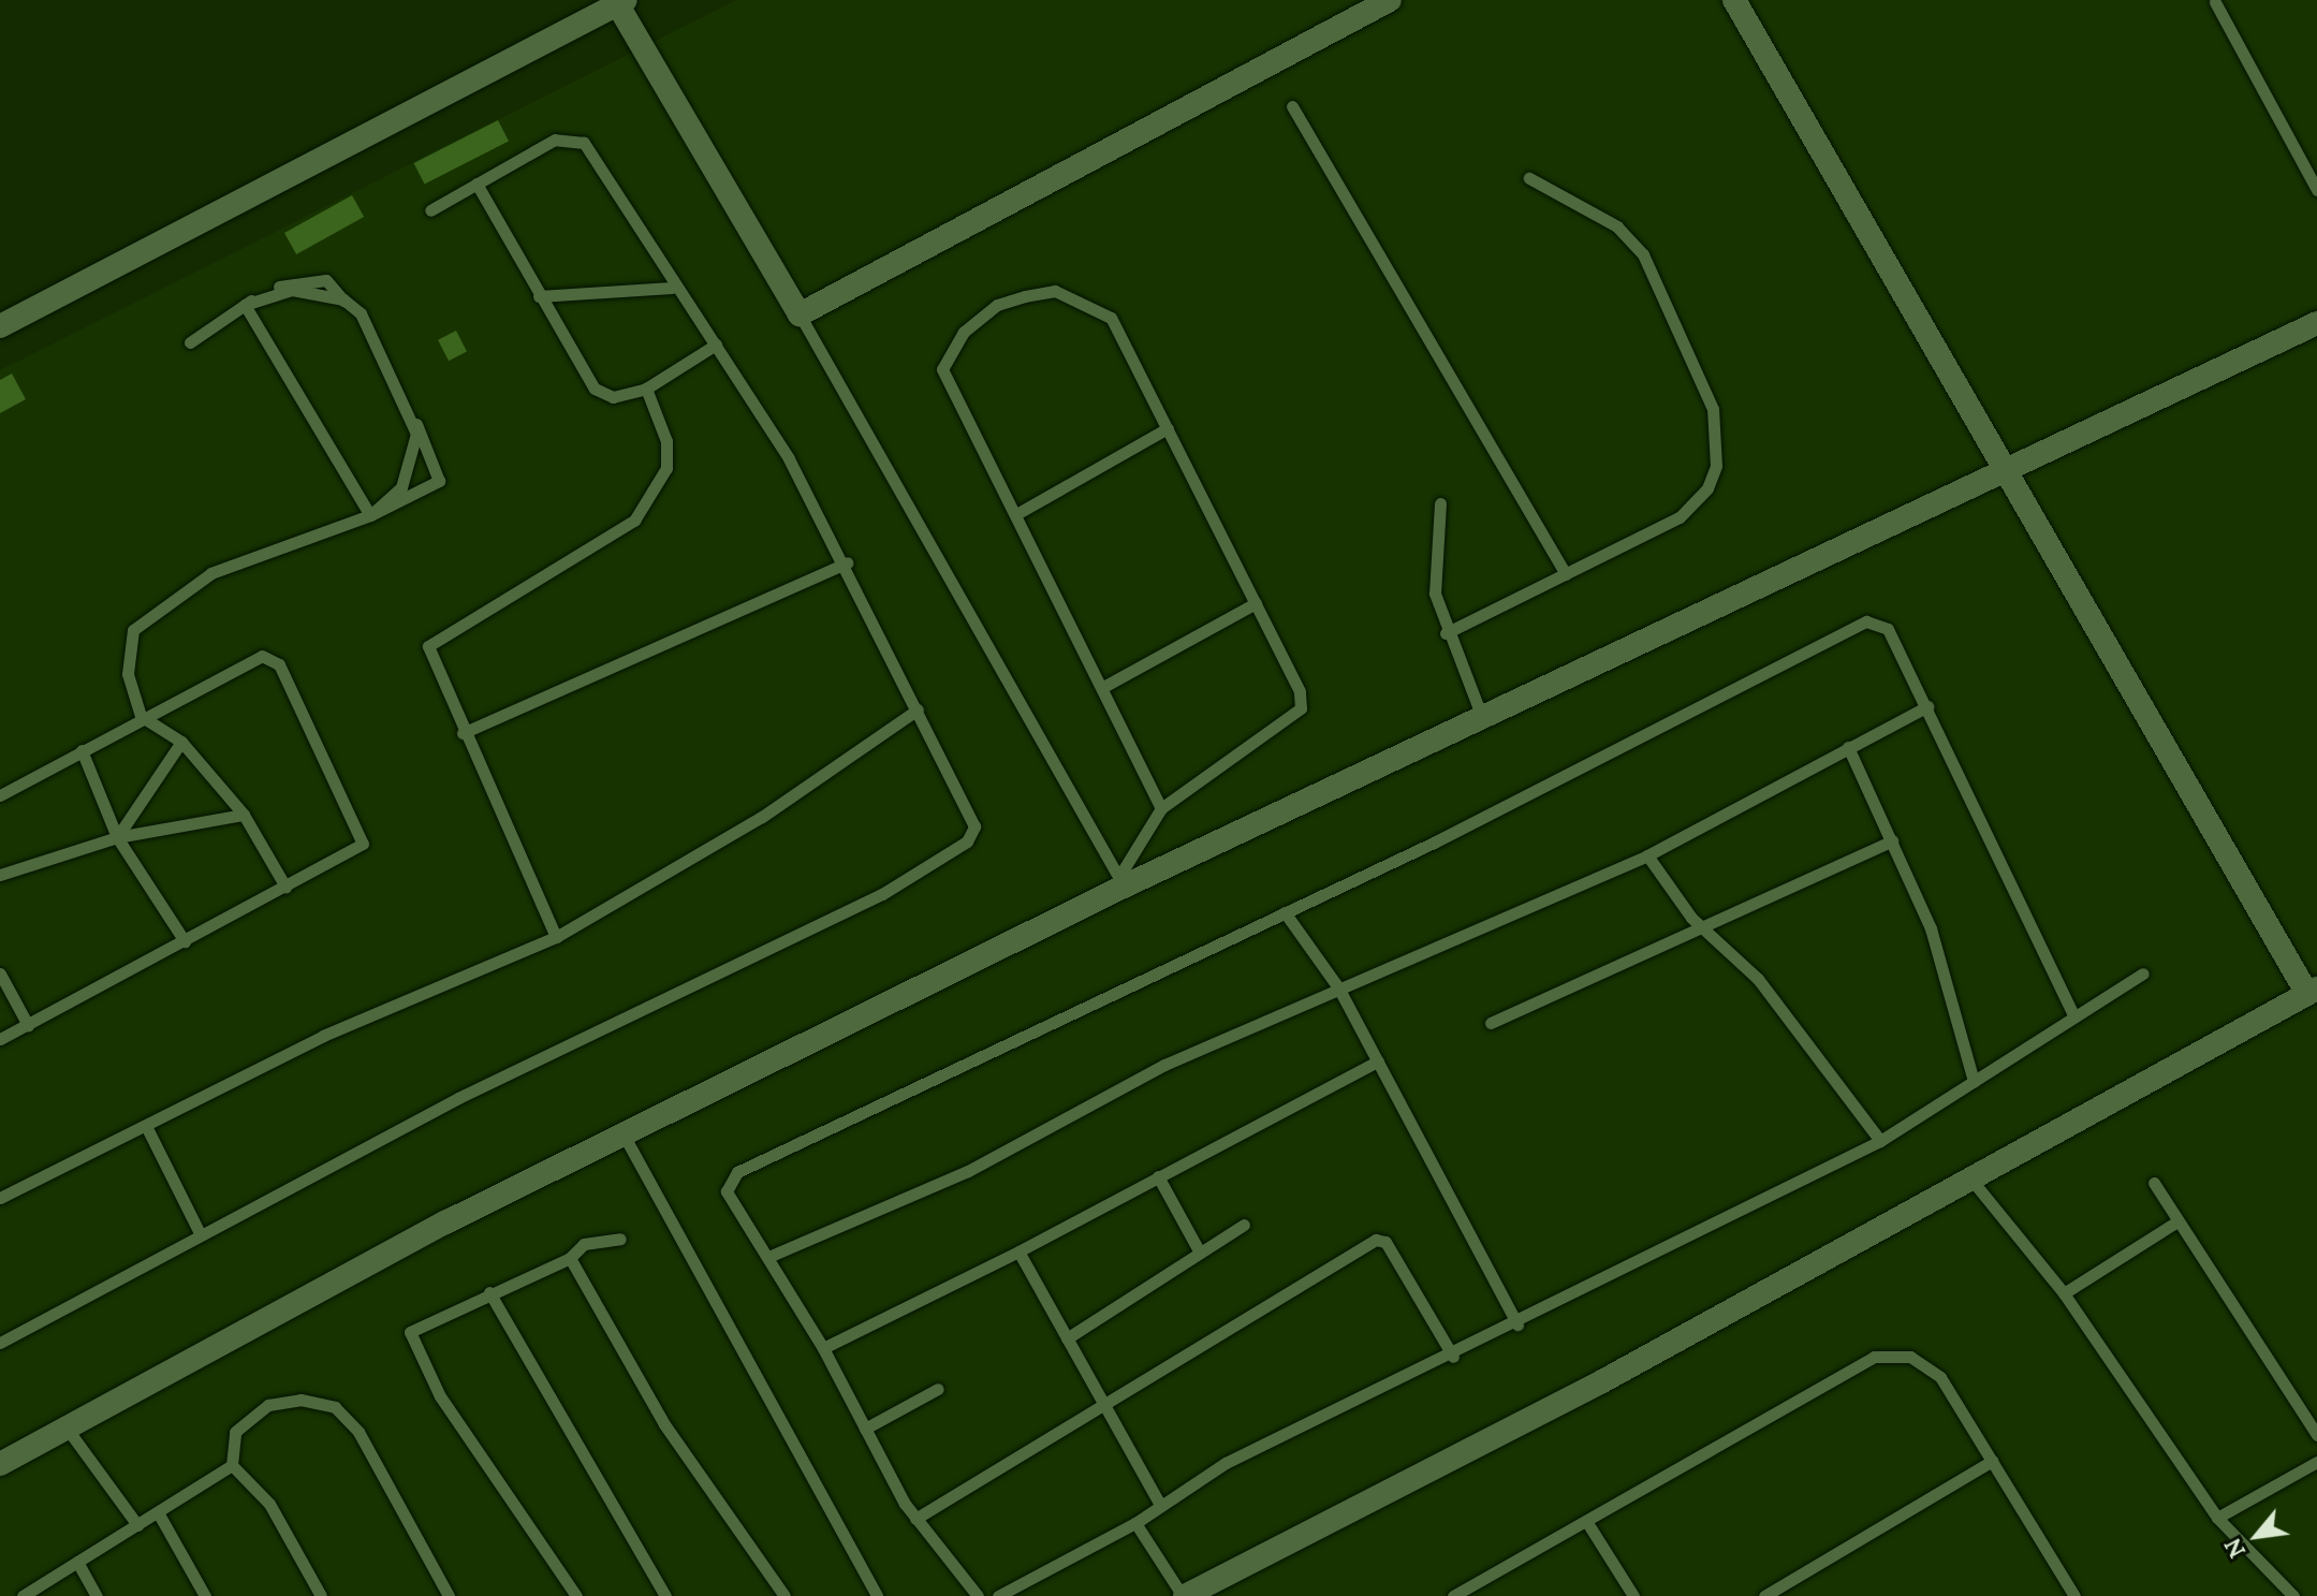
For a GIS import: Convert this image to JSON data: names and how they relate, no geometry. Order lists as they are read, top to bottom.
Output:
{
  "north": "bottom left"
}
